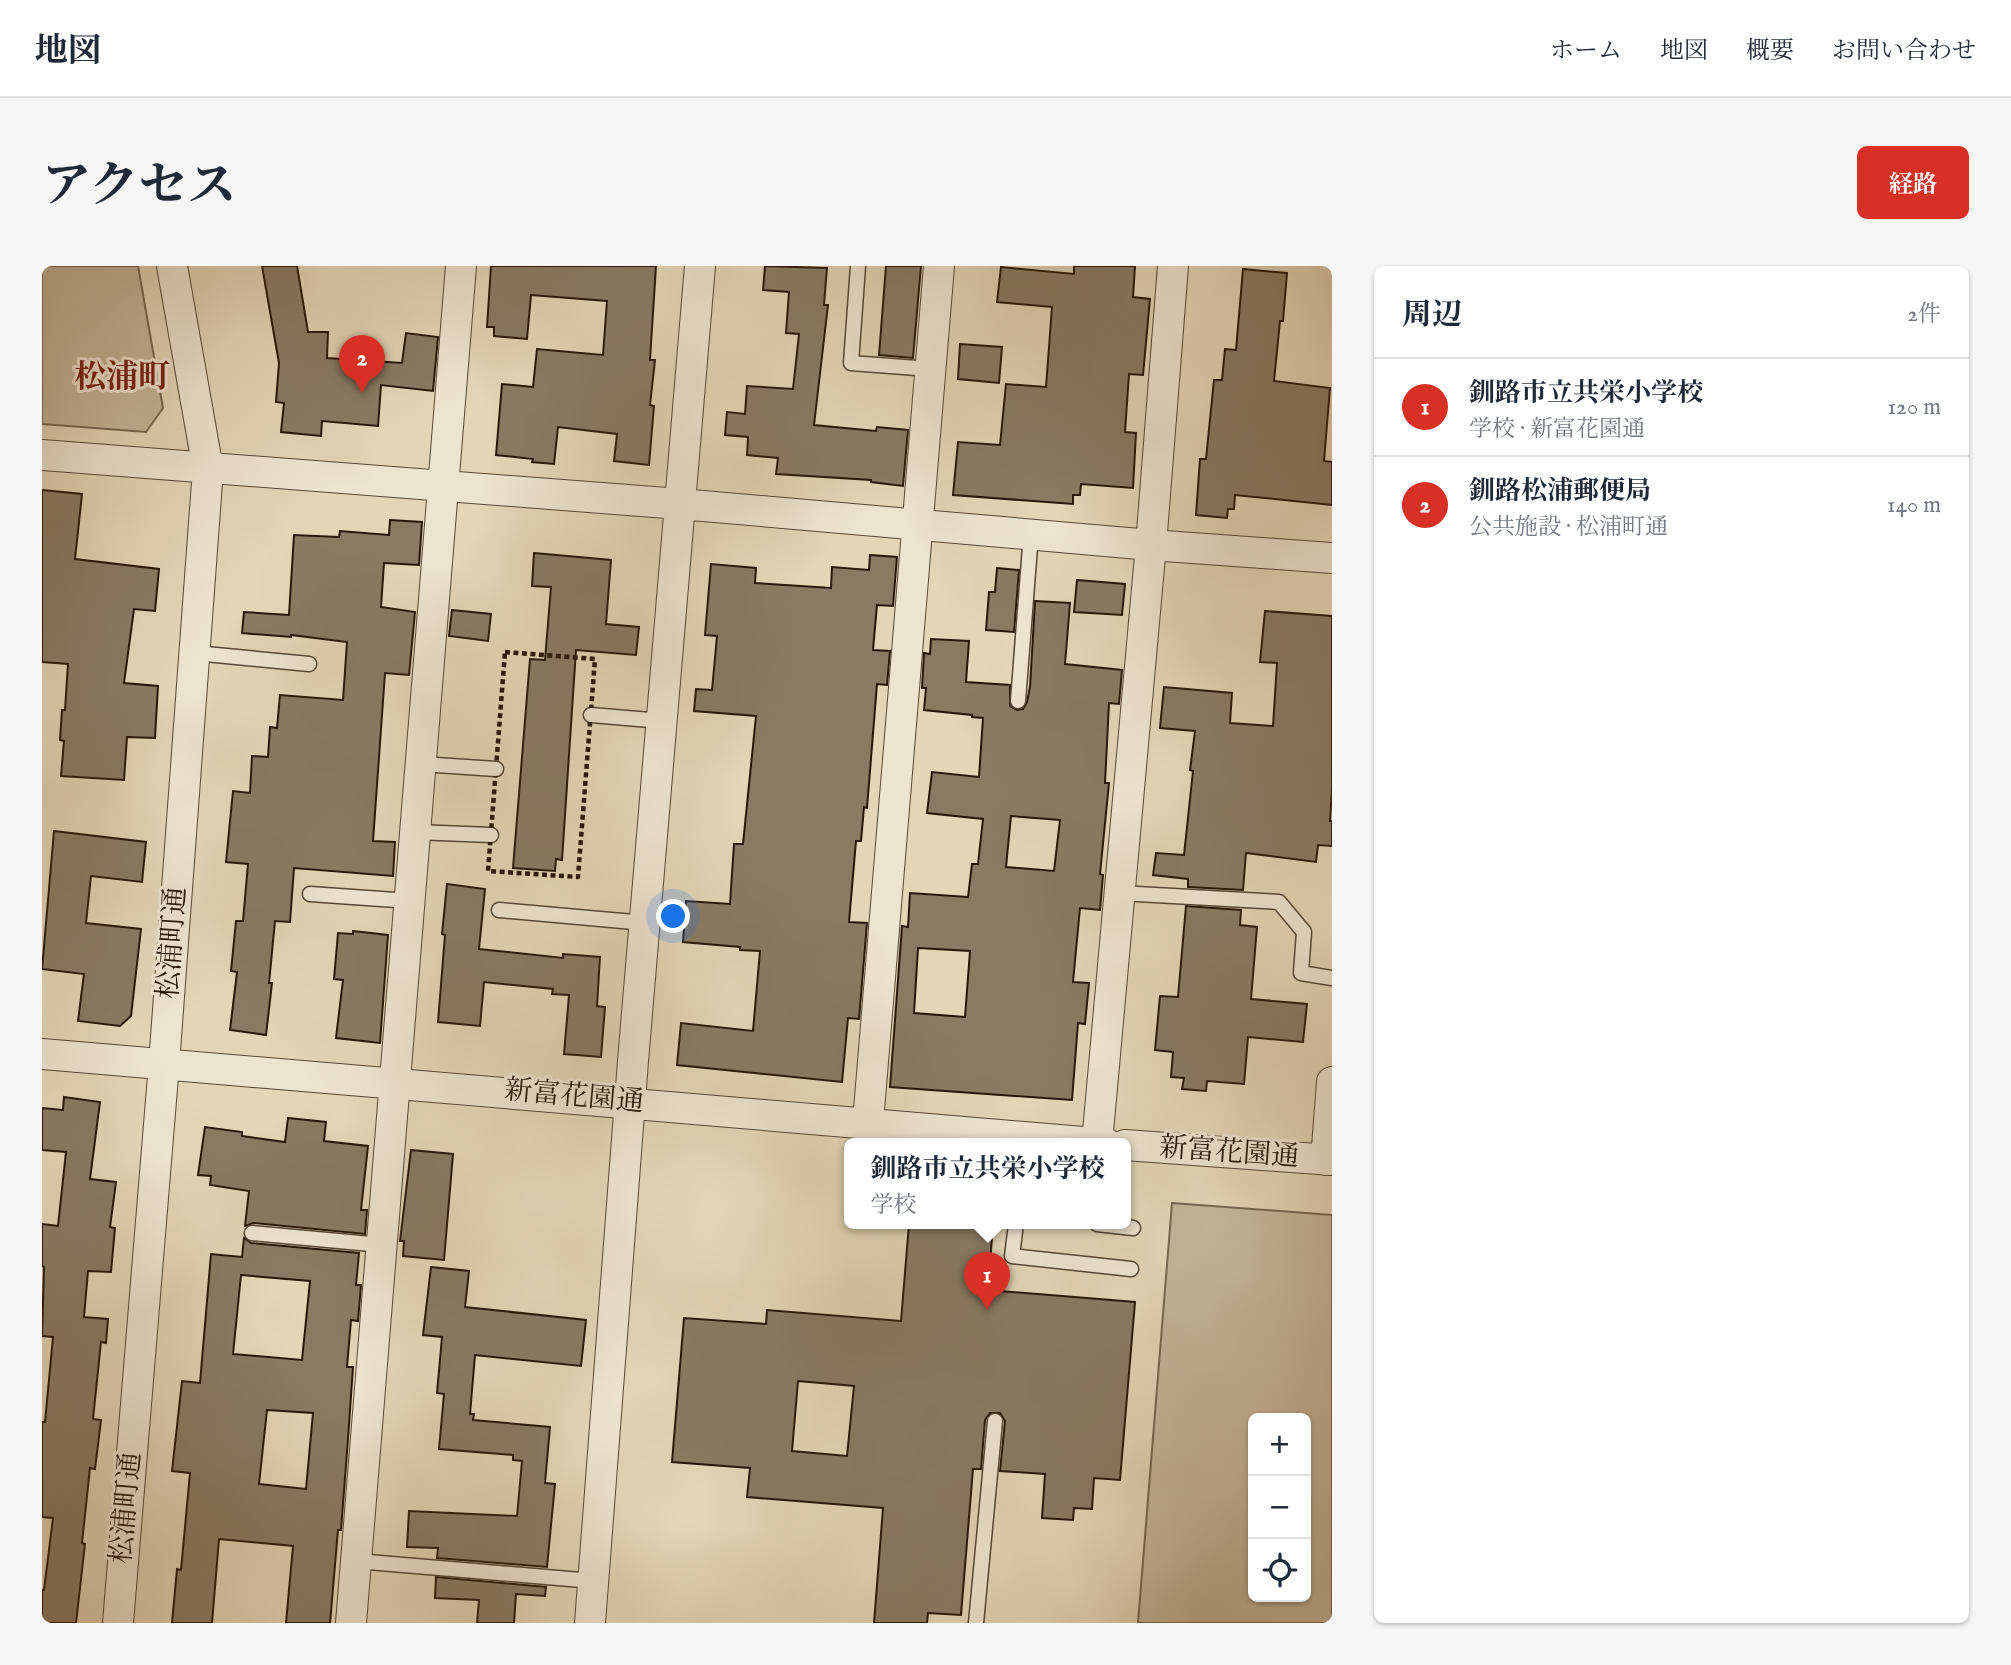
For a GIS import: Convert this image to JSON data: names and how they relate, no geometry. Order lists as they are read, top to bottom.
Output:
{
  "streets": {
    "street": ["松浦町通", "新富花園通"]
  },
  "crossings": [
    ["松浦町通", "新富花園通"]
  ],
  "districts": ["松浦町"],
  "page": {
    "header": "地図",
    "nav": [
      "ホーム",
      "地図",
      "概要",
      "お問い合わせ"
    ],
    "title": "アクセス",
    "buttons": "経路",
    "heading": ["周辺", "2件"],
    "pins": ["2", "1"],
    "list": [
      {
        "mark": "1",
        "name": "釧路市立共栄小学校",
        "note": "学校 · 新富花園通",
        "value": "120 m"
      },
      {
        "mark": "2",
        "name": "釧路松浦郵便局",
        "note": "公共施設 · 松浦町通",
        "value": "140 m"
      }
    ],
    "popup": ["釧路市立共栄小学校", "学校"],
    "map_buttons": ["+", "−"]
  }
}
